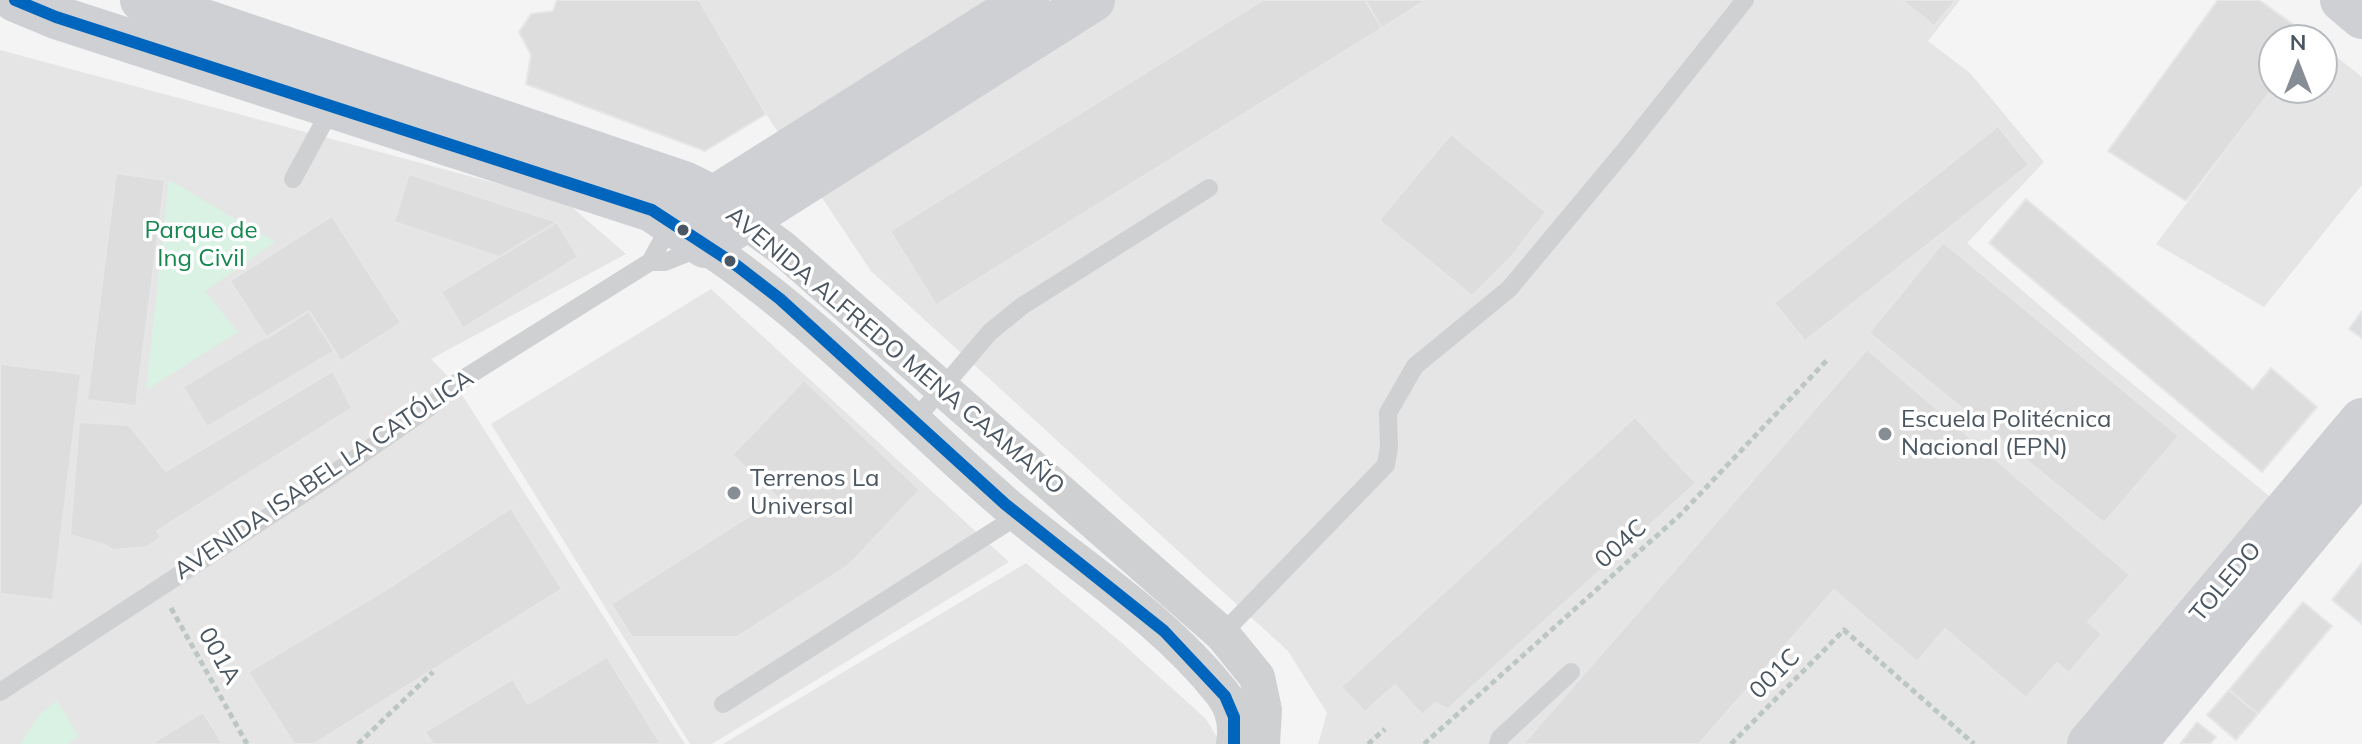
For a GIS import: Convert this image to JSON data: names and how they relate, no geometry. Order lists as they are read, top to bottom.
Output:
{
  "streets": {
    "street": ["AVENIDA ALFREDO MENA CAAMAÑO", "AVENIDA ISABEL LA CATÓLICA", "TOLEDO"],
    "path": ["004C", "001A", "001C"]
  },
  "crossings": [
    ["AVENIDA ALFREDO MENA CAAMAÑO", "AVENIDA ISABEL LA CATÓLICA"],
    ["AVENIDA ISABEL LA CATÓLICA", "001A"]
  ],
  "parks": ["Parque de Ing Civil"],
  "places": ["Escuela Politécnica Nacional (EPN)", "Terrenos La Universal"],
  "north": "top"
}
